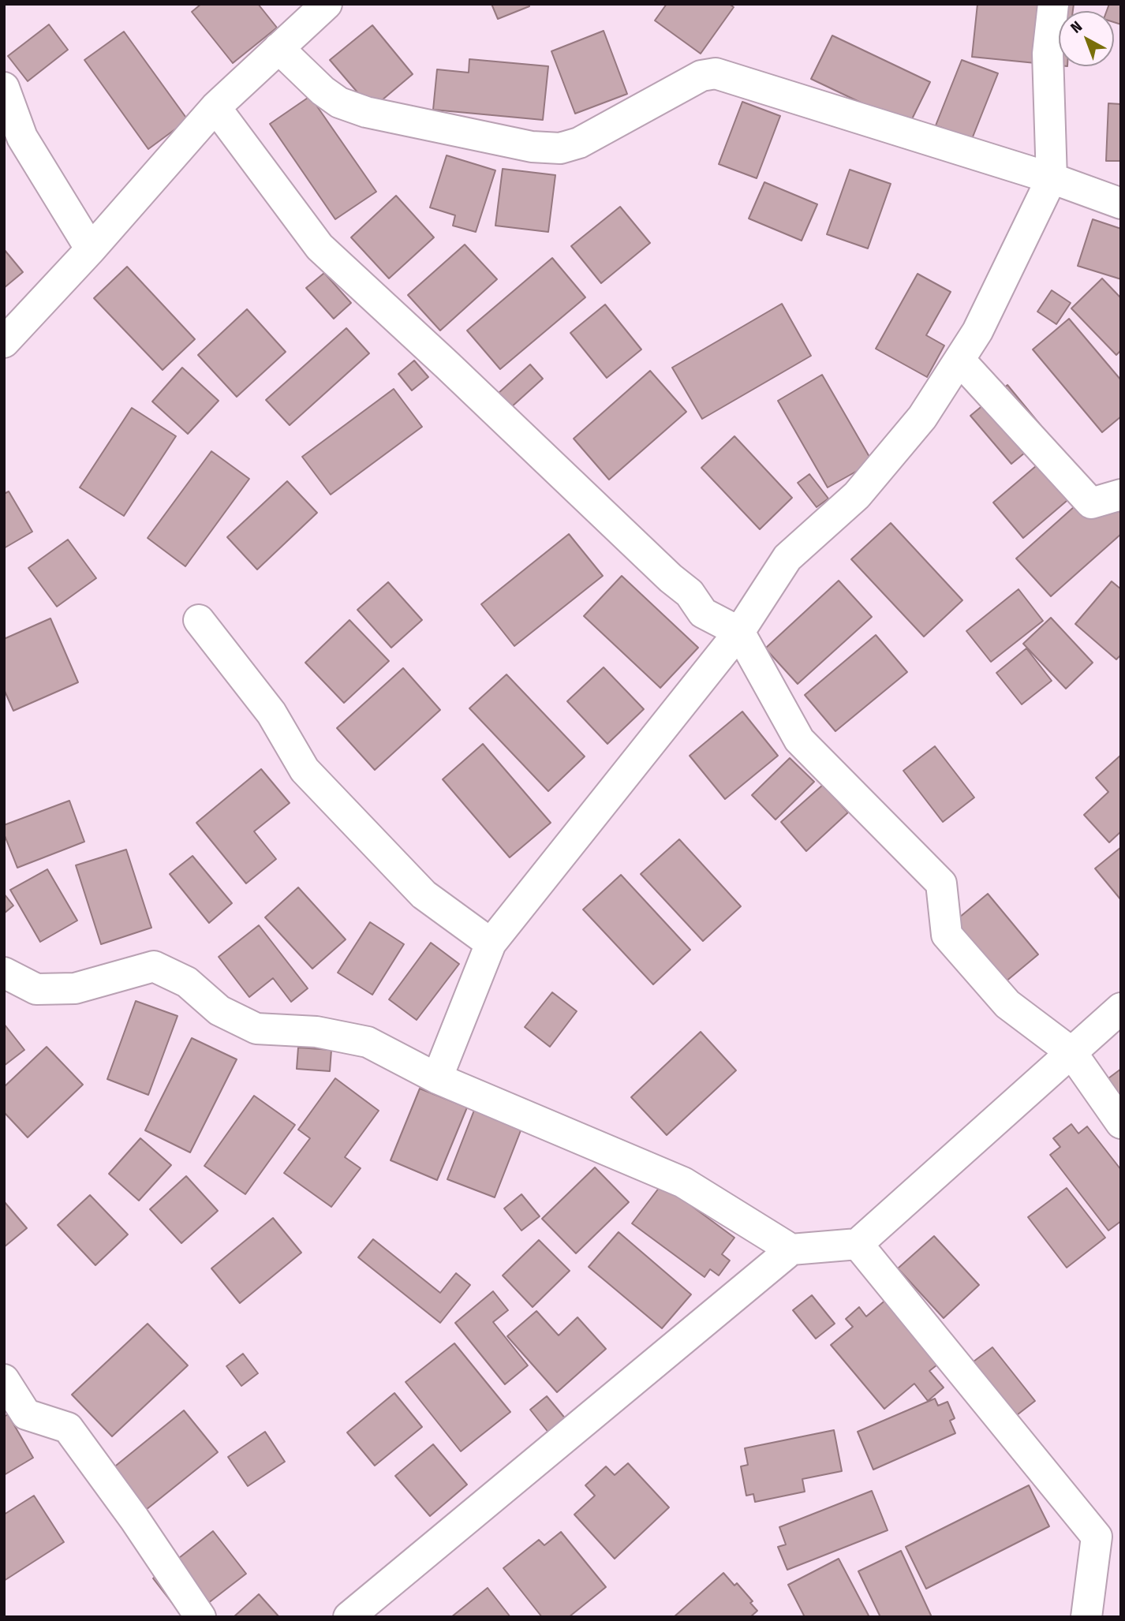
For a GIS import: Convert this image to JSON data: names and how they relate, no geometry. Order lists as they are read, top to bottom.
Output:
{
  "north": "top left"
}
